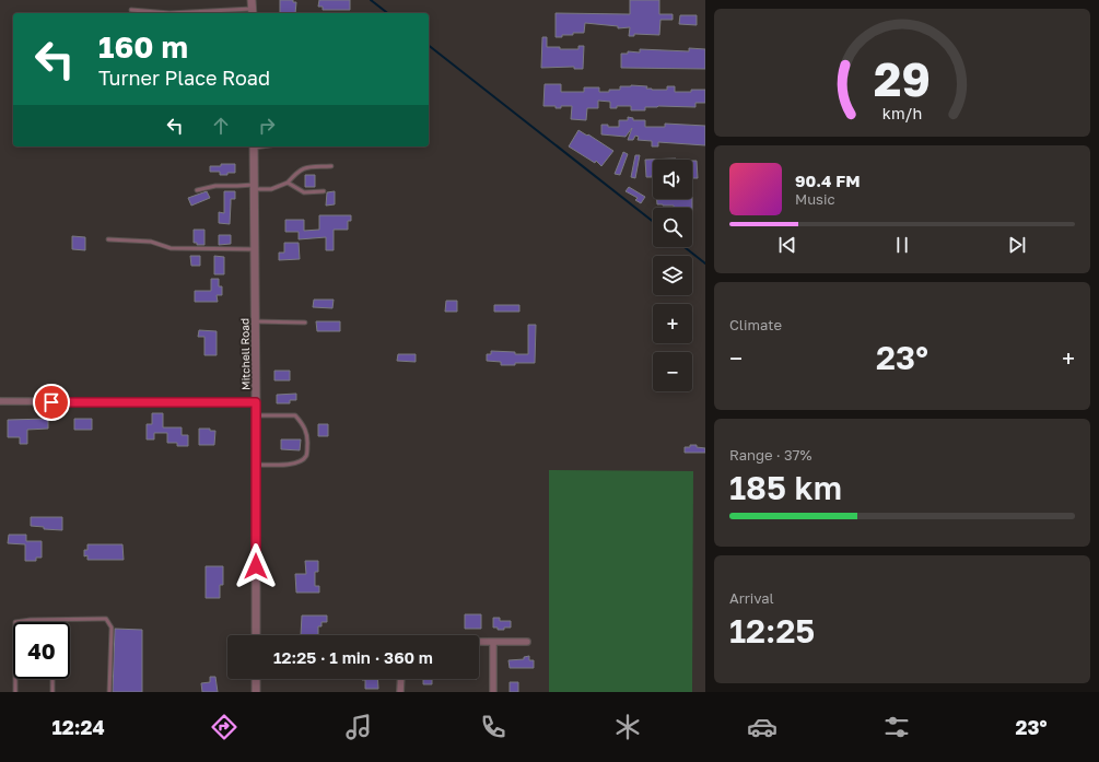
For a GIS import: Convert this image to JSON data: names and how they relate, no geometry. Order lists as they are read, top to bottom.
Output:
{
  "streets": {
    "street": ["Mitchell Road"]
  },
  "page": {
    "turn": ["160 m", "Turner Place Road"],
    "map_buttons": ["+", "−"],
    "song": ["90.4 FM", "Music"],
    "tile": [
      "Climate",
      ["Range · 37%", "185 km"],
      ["Arrival", "12:25"]
    ],
    "heat": ["−", "23°", "+"],
    "limit": "40",
    "trip": "12:25 · 1 min · 360 m",
    "tabs": ["12:24", "23°"],
    "gauge": ["29", "km/h"]
  }
}
